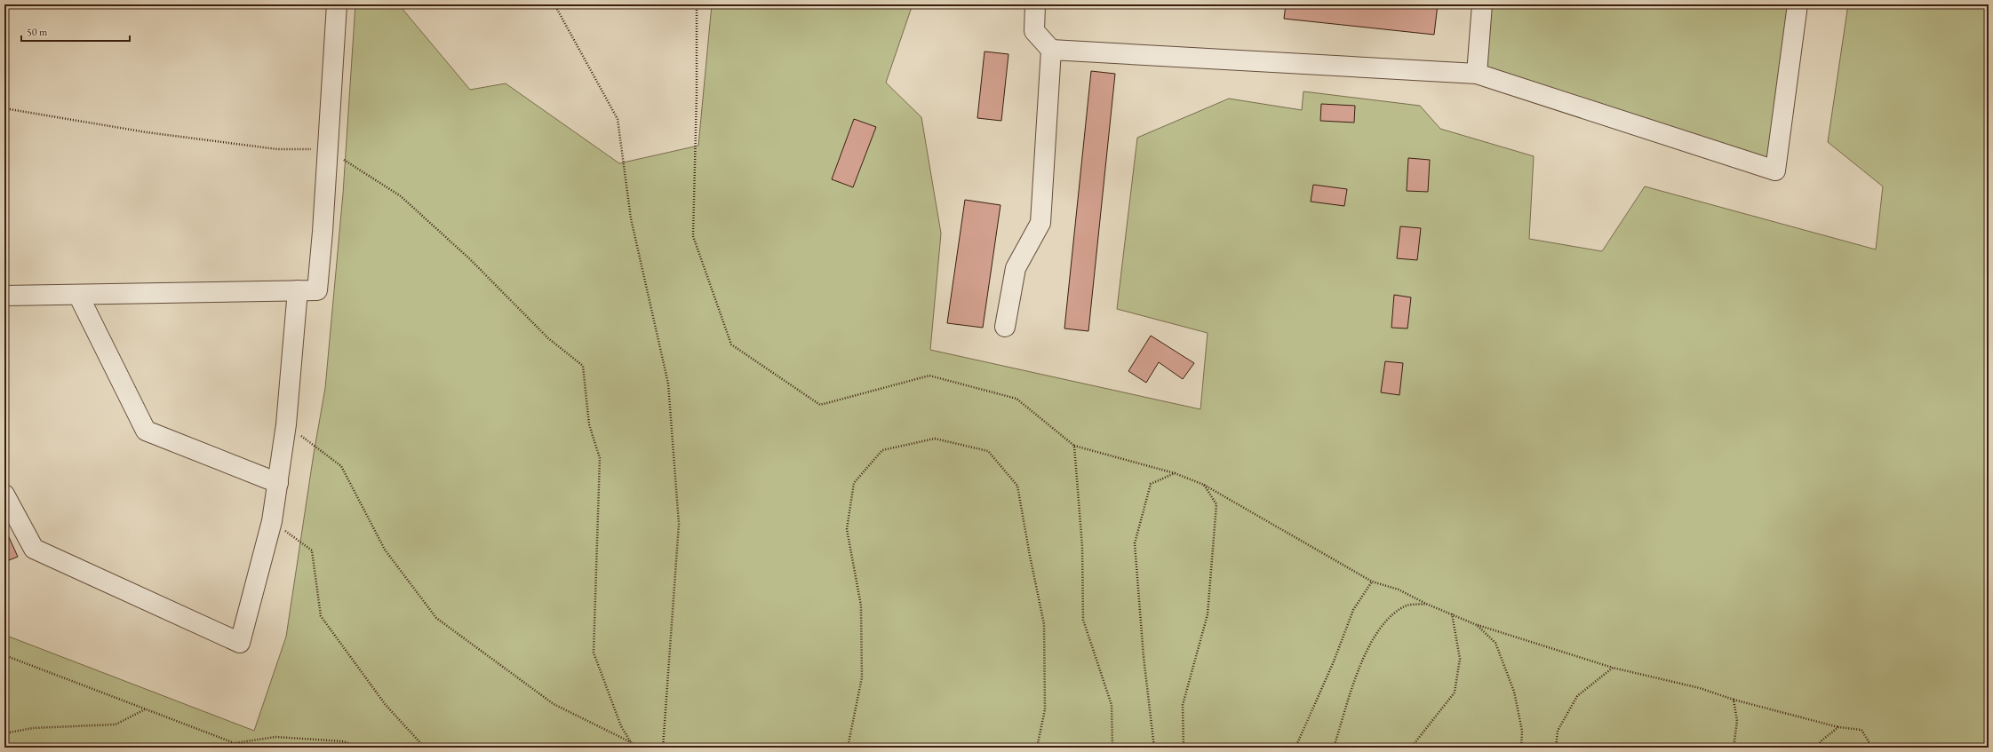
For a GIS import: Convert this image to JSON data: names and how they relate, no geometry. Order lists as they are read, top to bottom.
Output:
{
  "scale_bar": "50 m"
}
